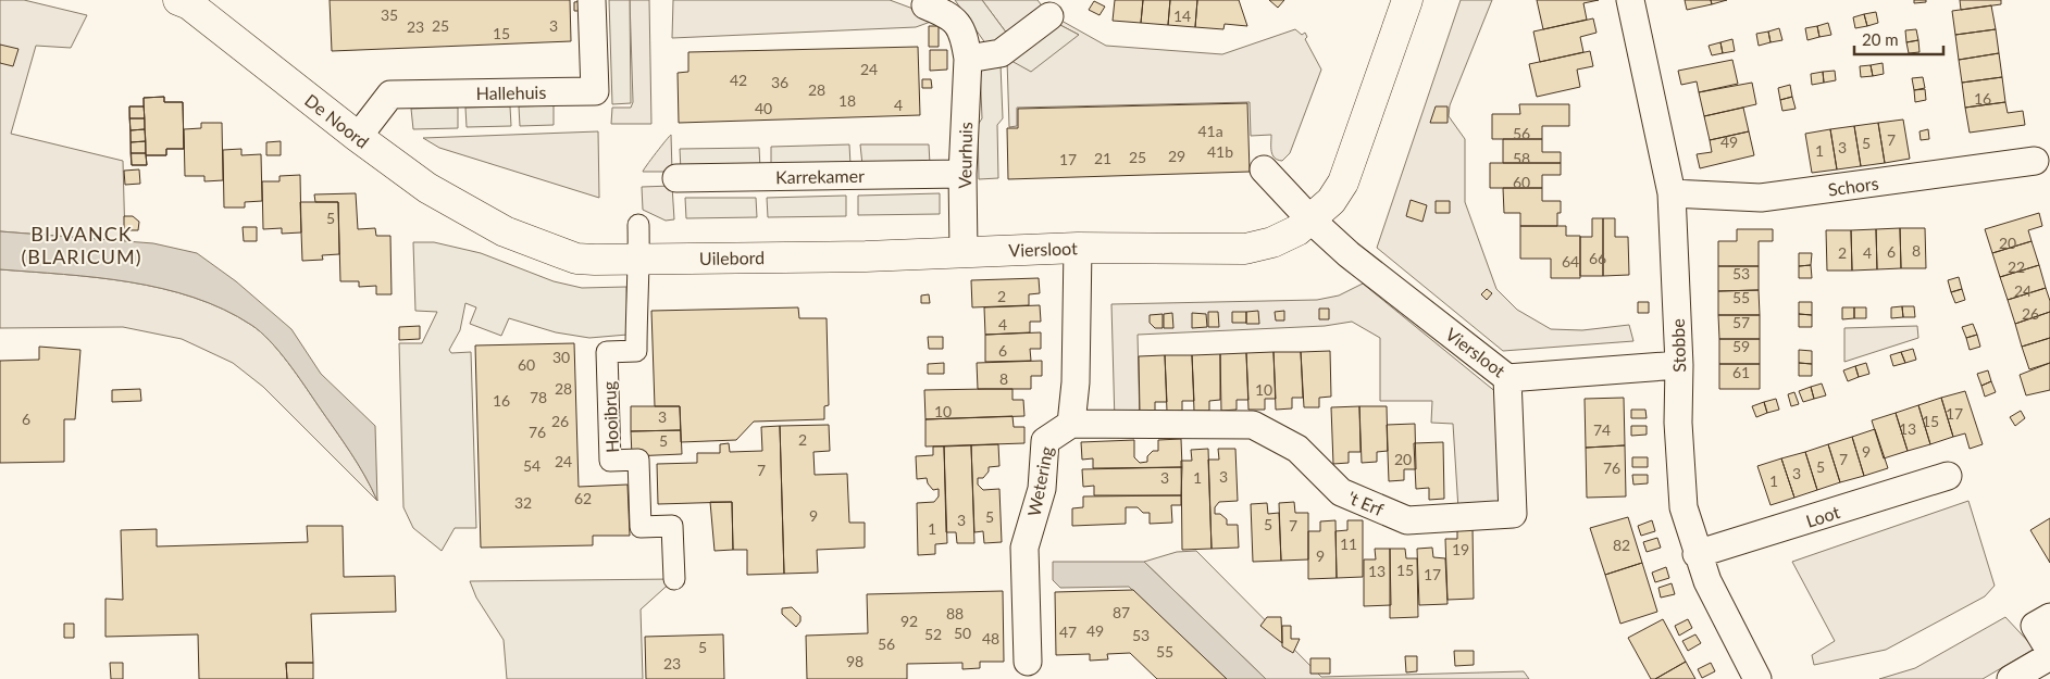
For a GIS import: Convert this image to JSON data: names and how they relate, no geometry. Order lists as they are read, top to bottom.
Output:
{
  "streets": {
    "street": [
      "Hallehuis",
      "De Noord",
      "Veurhuis",
      "Karrekamer",
      "Schors",
      "Viersloot",
      "Uilebord",
      "Stobbe",
      "Hooibrug",
      "Wetering",
      "'t Erf",
      "Loot"
    ]
  },
  "crossings": [
    ["Hallehuis", "De Noord"],
    ["De Noord", "Uilebord"],
    ["Veurhuis", "Karrekamer"],
    ["Veurhuis", "Viersloot"],
    ["Veurhuis", "Uilebord"],
    ["Schors", "Stobbe"],
    ["Viersloot", "Uilebord"],
    ["Viersloot", "Stobbe"],
    ["Viersloot", "'t Erf"],
    ["Uilebord", "Hooibrug"],
    ["Stobbe", "Loot"],
    ["Wetering", "'t Erf"]
  ],
  "districts": ["BIJVANCK (BLARICUM)"],
  "house_numbers": [
    "35",
    "14",
    "25",
    "3",
    "23",
    "15",
    "24",
    "42",
    "36",
    "28",
    "16",
    "18",
    "4",
    "40",
    "41a",
    "56",
    "7",
    "49",
    "5",
    "3",
    "1",
    "41b",
    "29",
    "25",
    "21",
    "58",
    "17",
    "60",
    "5",
    "20",
    "8",
    "6",
    "2",
    "4",
    "66",
    "64",
    "22",
    "53",
    "24",
    "2",
    "55",
    "26",
    "57",
    "4",
    "59",
    "6",
    "30",
    "60",
    "61",
    "8",
    "28",
    "10",
    "78",
    "16",
    "10",
    "17",
    "3",
    "6",
    "26",
    "15",
    "13",
    "74",
    "76",
    "2",
    "5",
    "9",
    "20",
    "7",
    "24",
    "54",
    "5",
    "76",
    "7",
    "3",
    "3",
    "3",
    "1",
    "1",
    "62",
    "32",
    "9",
    "5",
    "3",
    "5",
    "7",
    "1",
    "11",
    "82",
    "19",
    "9",
    "15",
    "13",
    "17",
    "87",
    "88",
    "92",
    "49",
    "47",
    "50",
    "52",
    "53",
    "48",
    "56",
    "5",
    "55",
    "98",
    "23"
  ],
  "scale_bar": "20 m"
}
